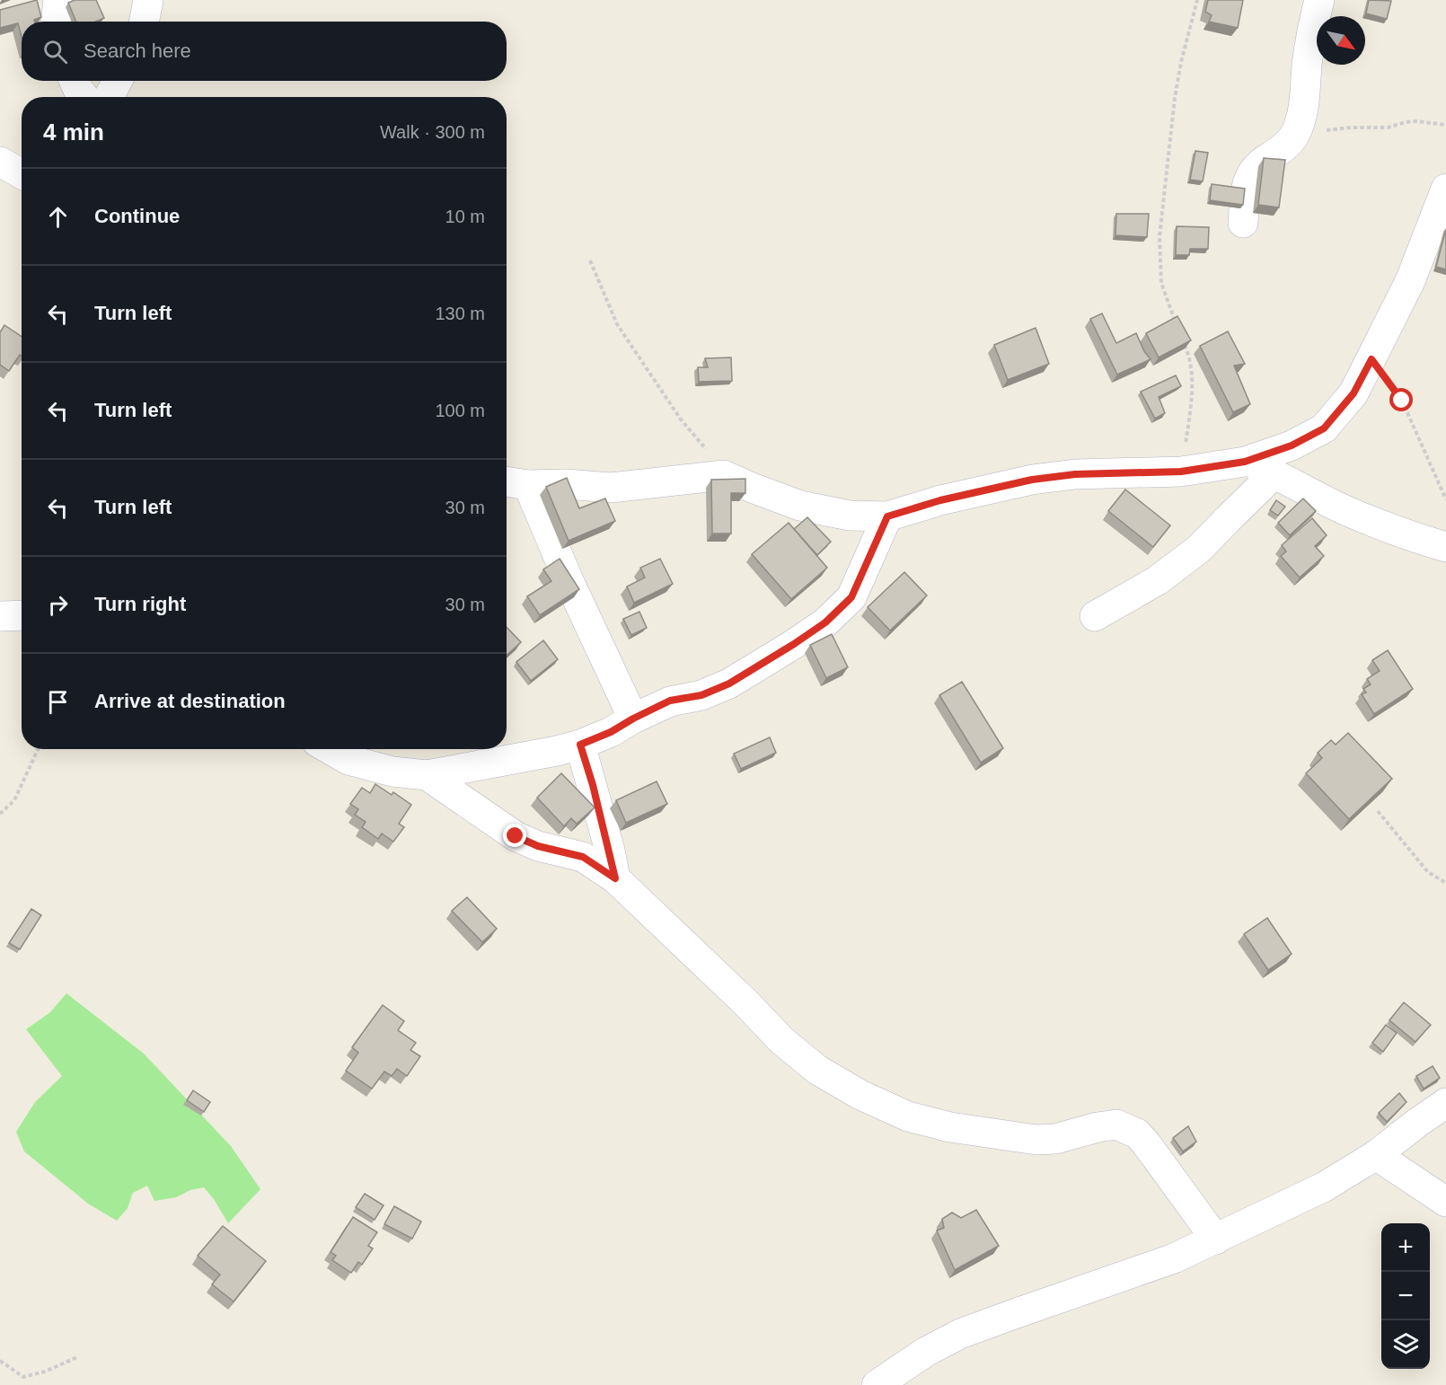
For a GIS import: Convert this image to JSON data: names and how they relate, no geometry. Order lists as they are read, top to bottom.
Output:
{
  "north": "bottom right",
  "page": {
    "search": "Search here",
    "heading": ["4 min", "Walk · 300 m"],
    "list": [
      ["Continue", "10 m"],
      ["Turn left", "130 m"],
      ["Turn left", "100 m"],
      ["Turn left", "30 m"],
      ["Turn right", "30 m"],
      "Arrive at destination"
    ],
    "map_buttons": ["+", "−"]
  }
}
